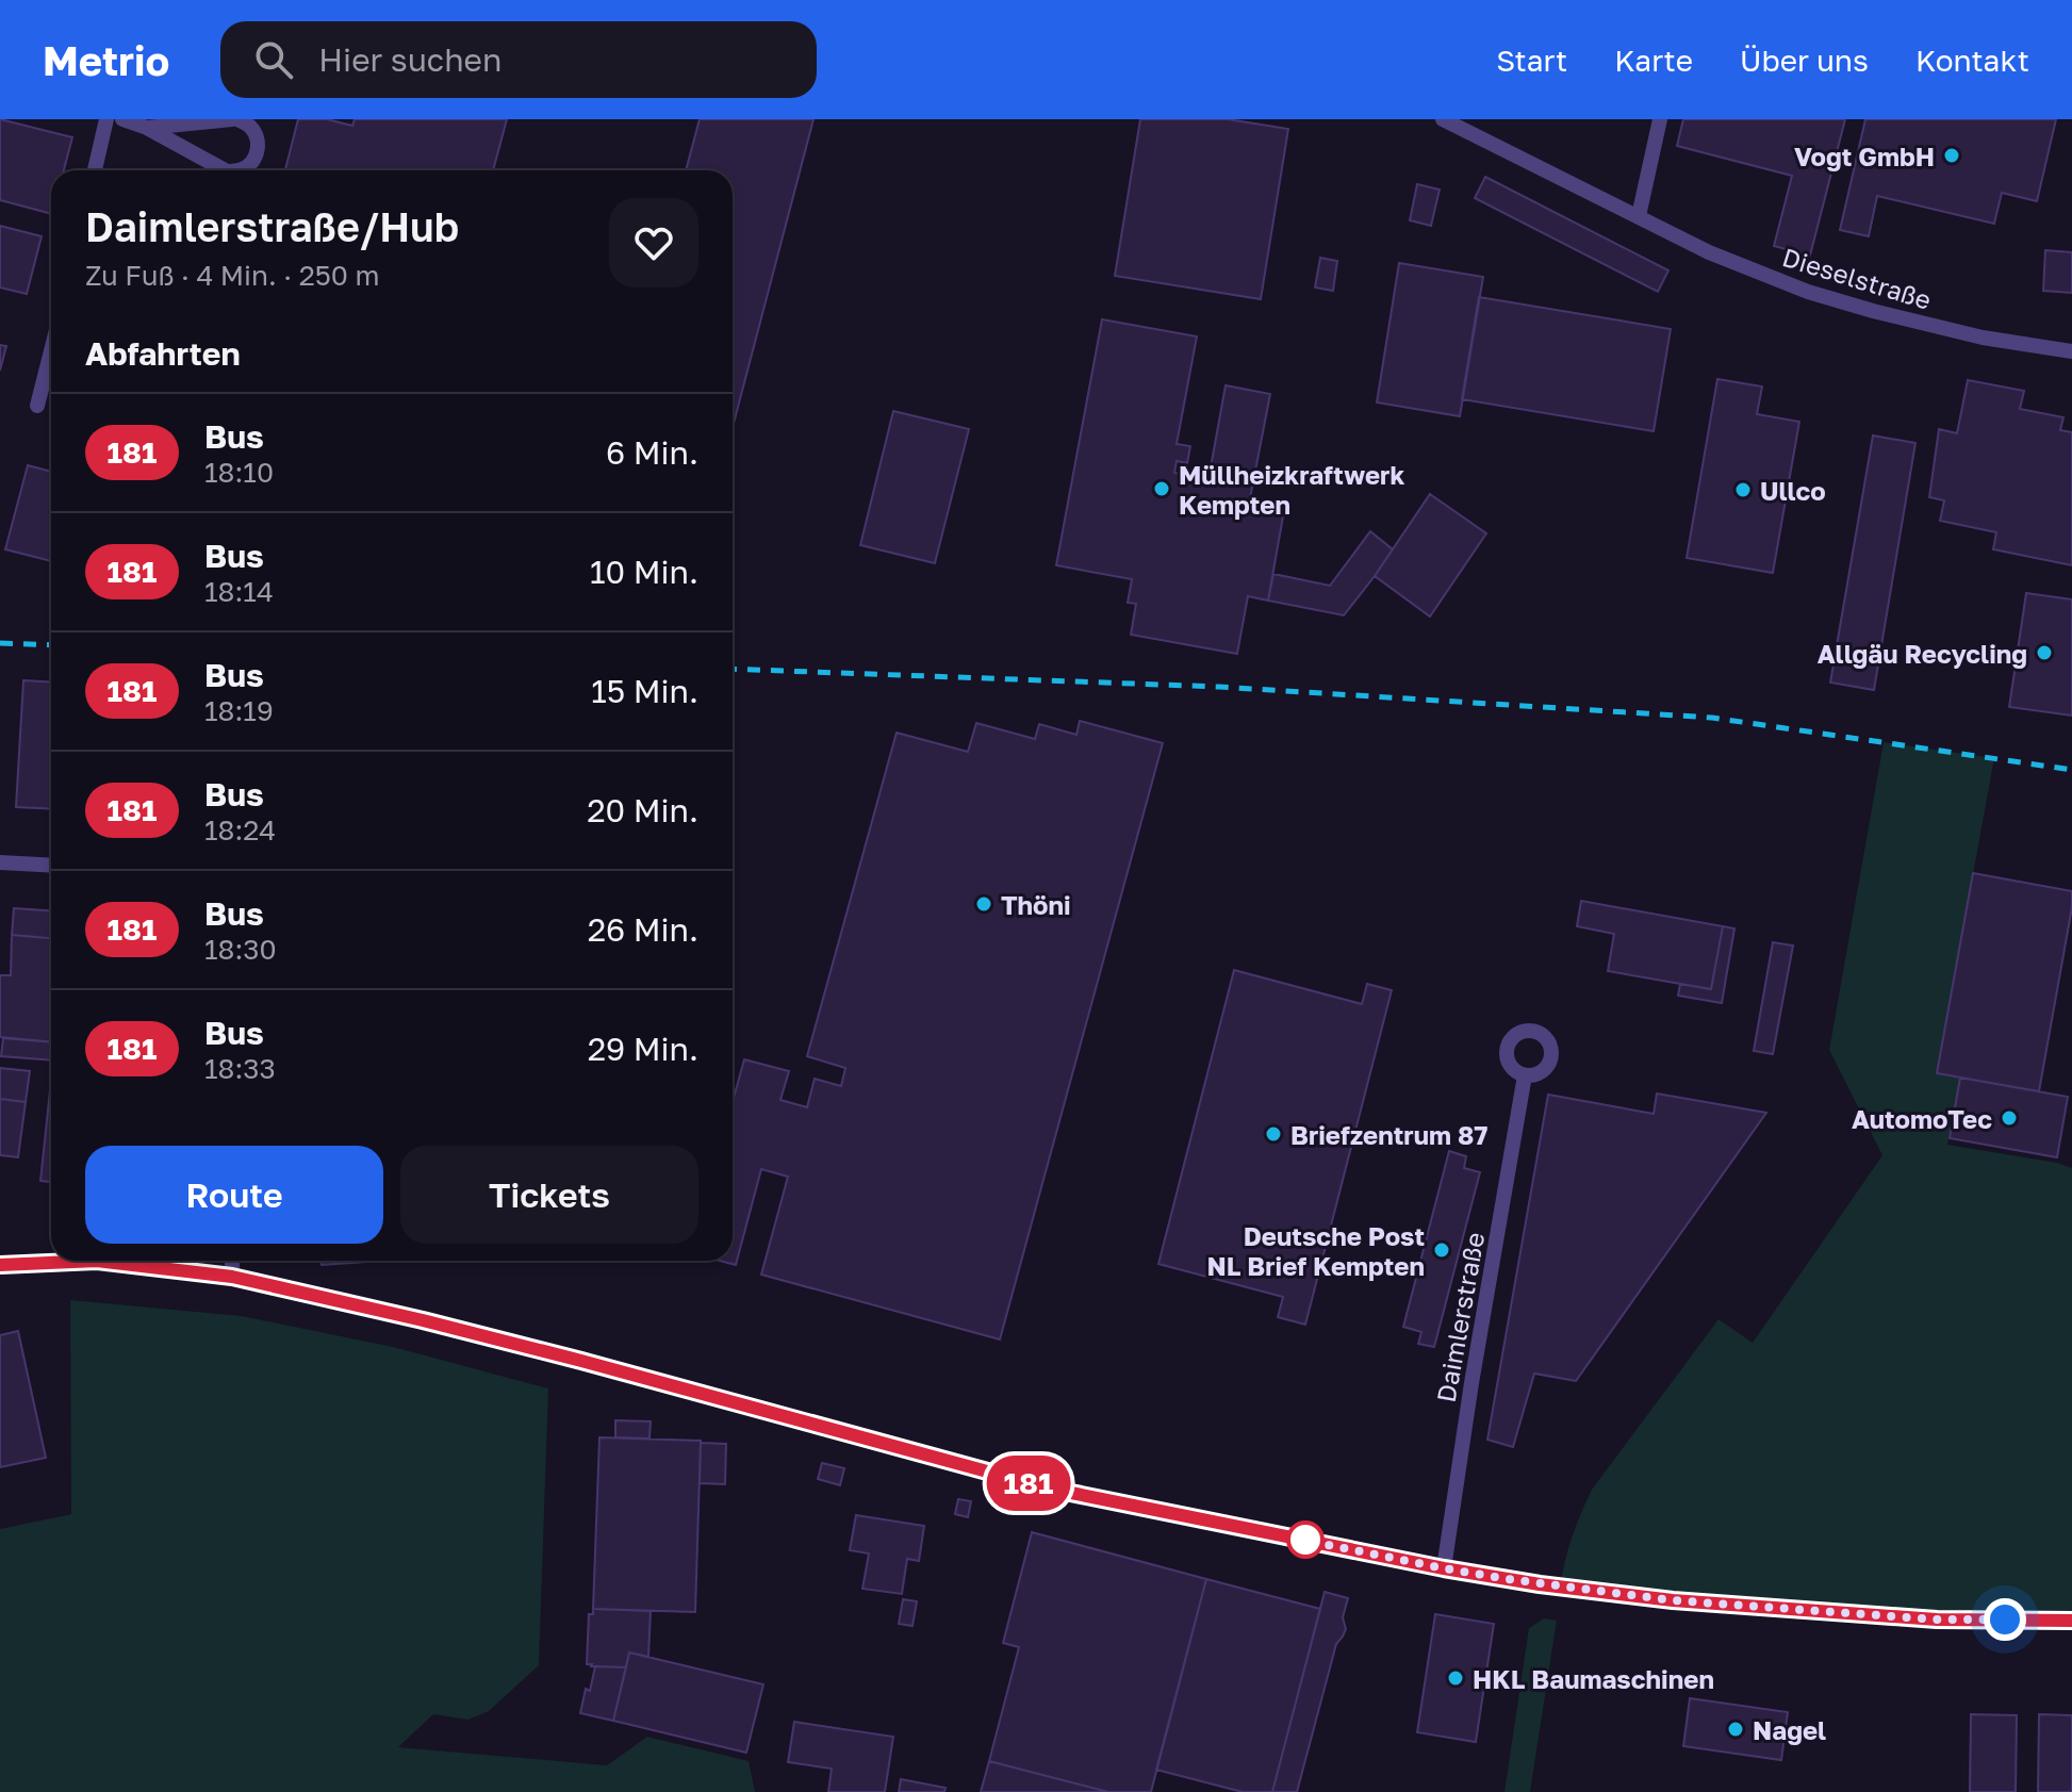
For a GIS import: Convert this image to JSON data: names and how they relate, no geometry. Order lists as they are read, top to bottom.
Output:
{
  "streets": {
    "street": ["Dieselstraße", "Daimlerstraße"]
  },
  "places": [
    "Vogt GmbH",
    "Müllheizkraftwerk Kempten",
    "Ullco",
    "Allgäu Recycling",
    "Thöni",
    "AutomoTec",
    "Briefzentrum 87",
    "Deutsche Post NL Brief Kempten",
    "HKL Baumaschinen",
    "Nagel"
  ],
  "lines": ["bus line 181"],
  "page": {
    "header": "Metrio",
    "search": "Hier suchen",
    "nav": [
      "Start",
      "Karte",
      "Über uns",
      "Kontakt"
    ],
    "on_map": "181",
    "heading": [
      ["Daimlerstraße/Hub", "Zu Fuß · 4 Min. · 250 m"],
      "Abfahrten"
    ],
    "list": [
      {
        "mark": "181",
        "name": "Bus",
        "note": "18:10",
        "value": "6 Min."
      },
      {
        "mark": "181",
        "name": "Bus",
        "note": "18:14",
        "value": "10 Min."
      },
      {
        "mark": "181",
        "name": "Bus",
        "note": "18:19",
        "value": "15 Min."
      },
      {
        "mark": "181",
        "name": "Bus",
        "note": "18:24",
        "value": "20 Min."
      },
      {
        "mark": "181",
        "name": "Bus",
        "note": "18:30",
        "value": "26 Min."
      },
      {
        "mark": "181",
        "name": "Bus",
        "note": "18:33",
        "value": "29 Min."
      }
    ],
    "buttons": ["Route", "Tickets"]
  }
}
